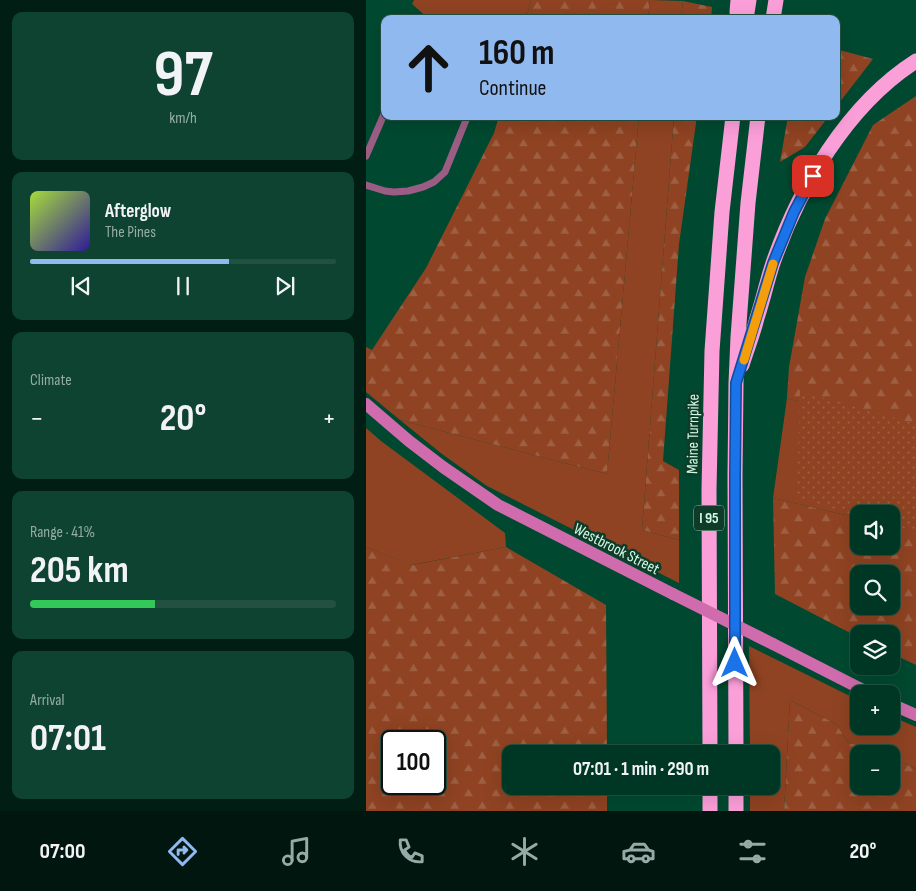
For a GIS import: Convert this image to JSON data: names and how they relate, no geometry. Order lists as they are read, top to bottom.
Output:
{
  "streets": {
    "highway": ["Maine Turnpike", "I 95"],
    "main road": ["Westbrook Street"]
  },
  "page": {
    "tile": [
      ["97", "km/h"],
      "Climate",
      ["Range · 41%", "205 km"],
      ["Arrival", "07:01"]
    ],
    "turn": ["160 m", "Continue"],
    "song": ["Afterglow", "The Pines"],
    "heat": ["−", "20°", "+"],
    "map_buttons": ["+", "−"],
    "limit": "100",
    "trip": "07:01 · 1 min · 290 m",
    "tabs": ["07:00", "20°"]
  }
}
